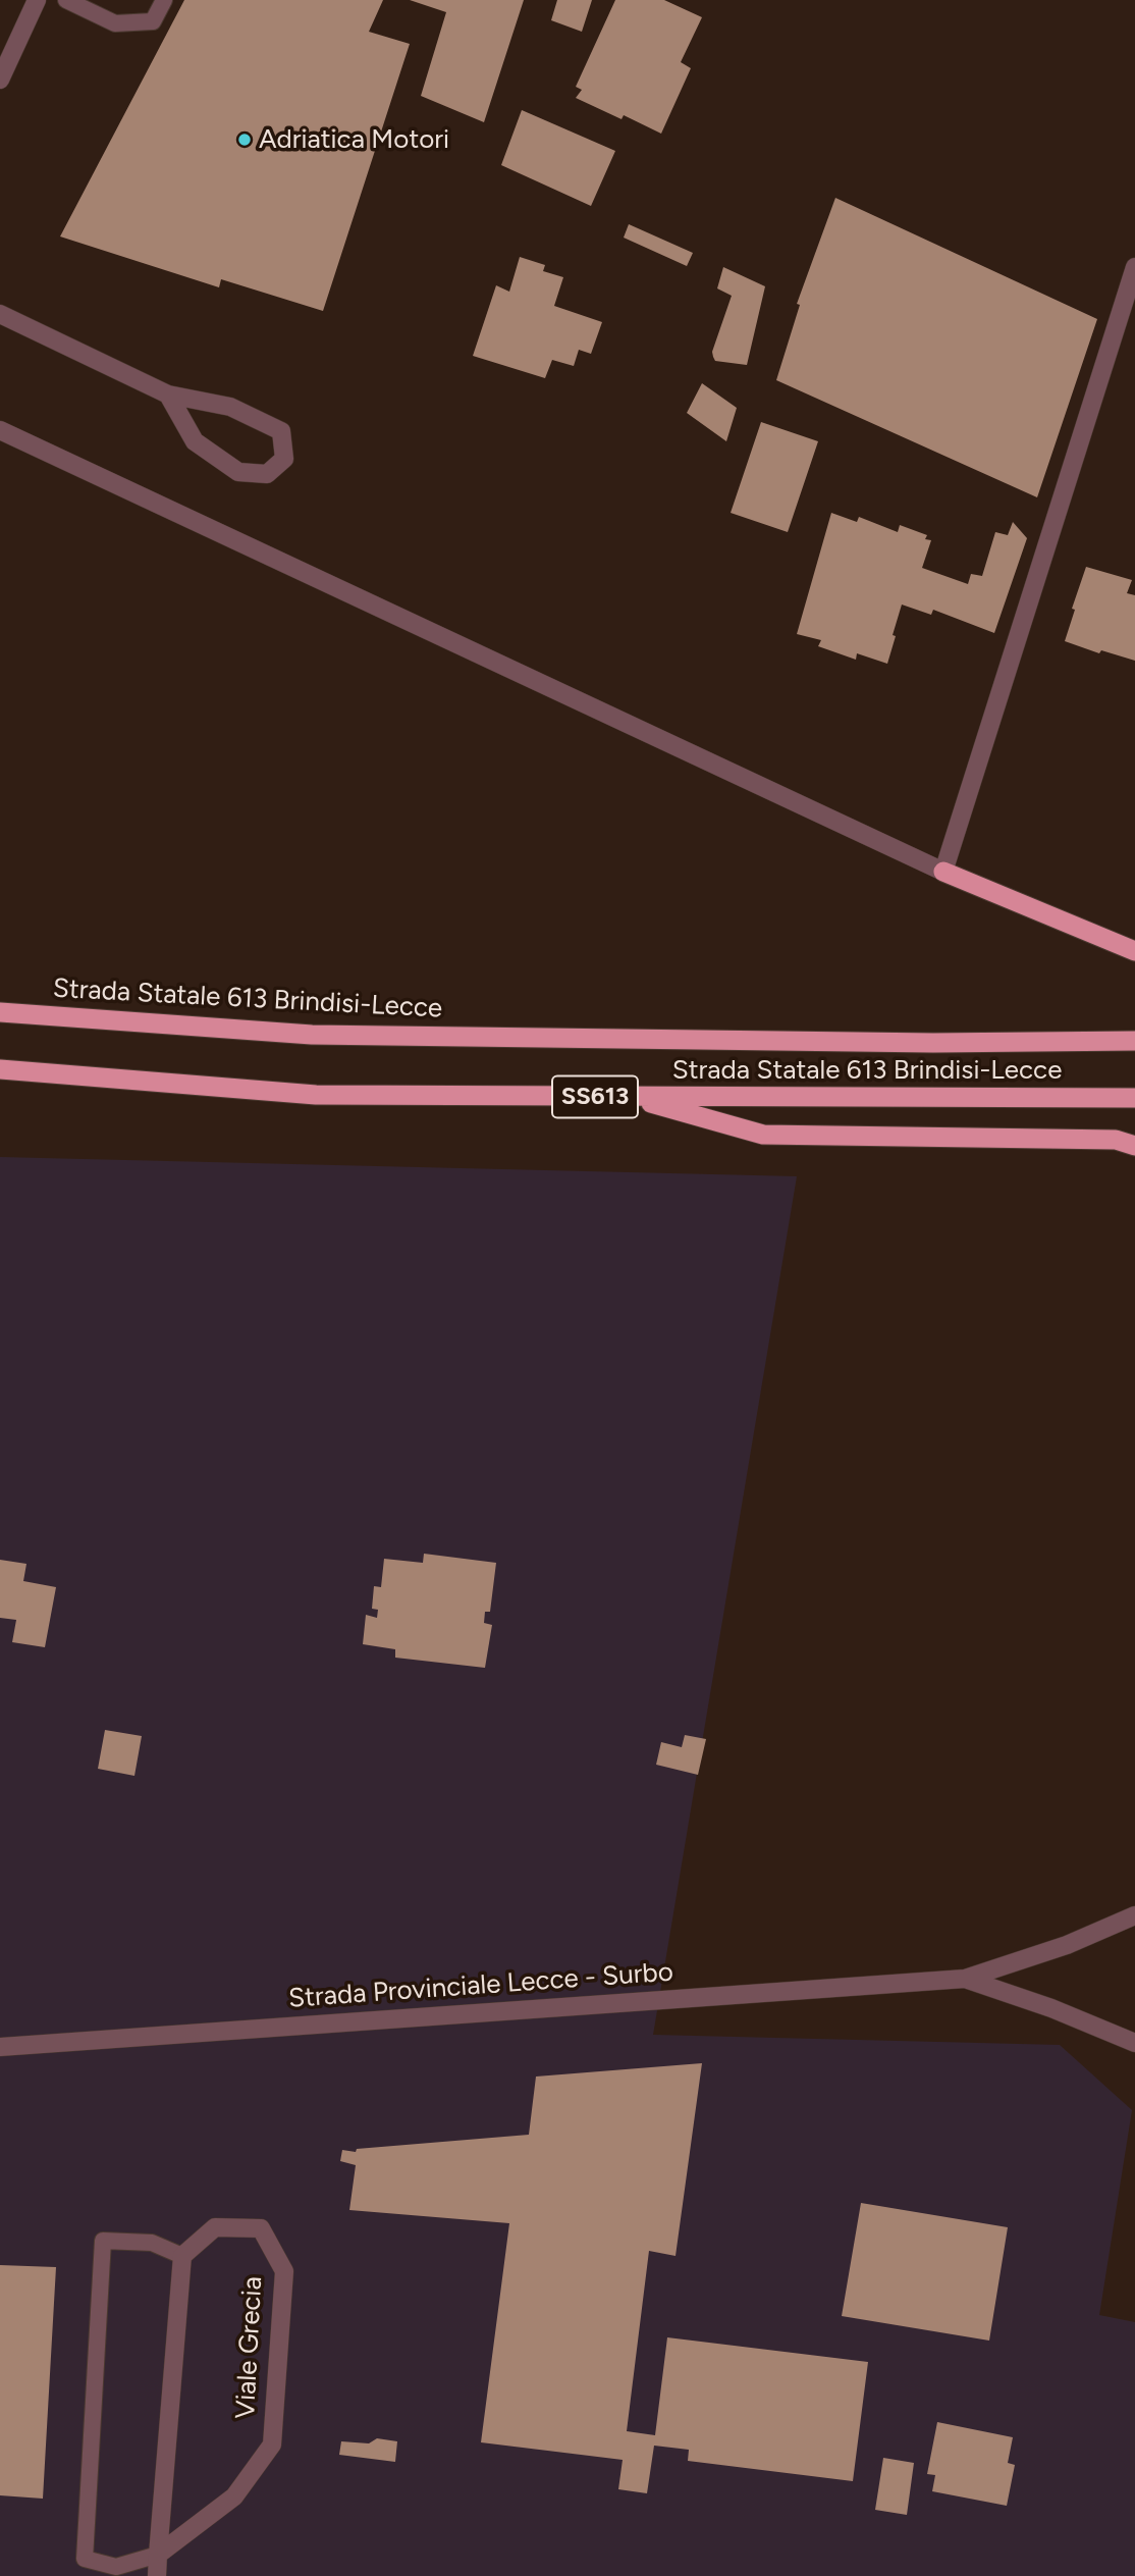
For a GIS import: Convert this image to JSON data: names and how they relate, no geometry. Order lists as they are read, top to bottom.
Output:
{
  "streets": {
    "highway": ["Strada Statale 613 Brindisi-Lecce", "SS613"],
    "street": ["Strada Provinciale Lecce - Surbo", "Viale Grecia"]
  },
  "places": ["Adriatica Motori"]
}
